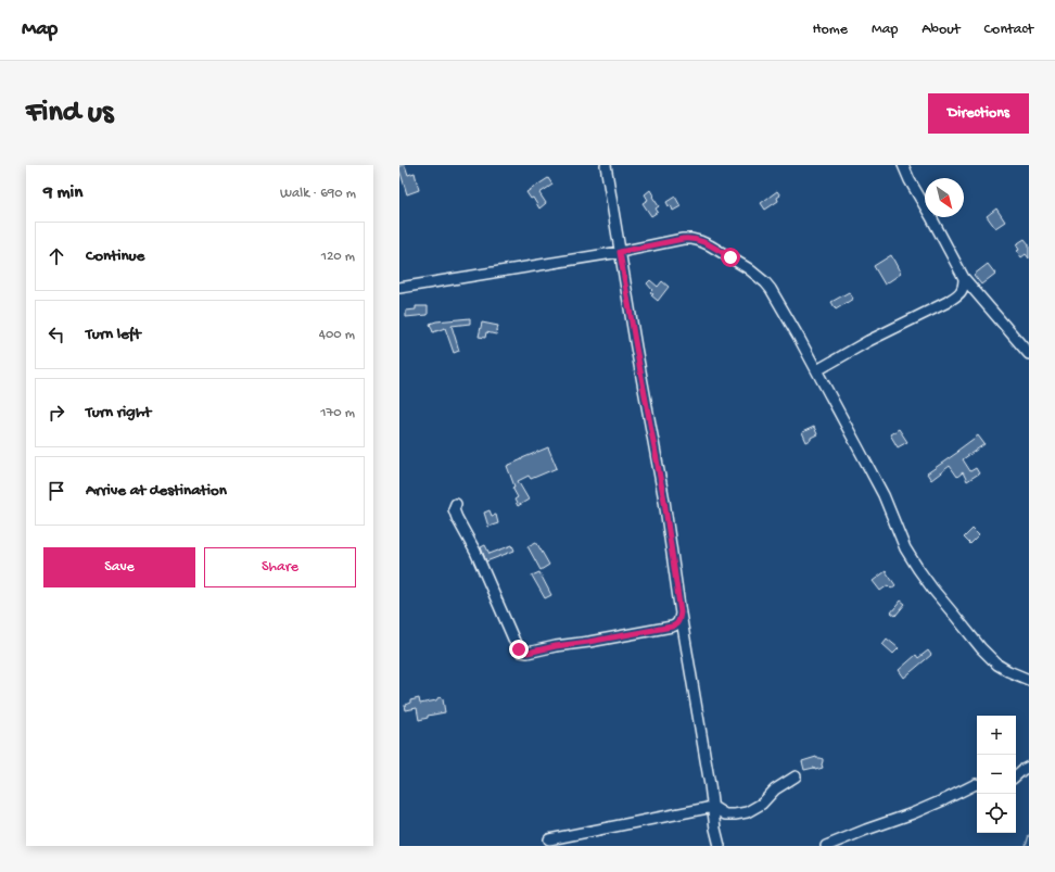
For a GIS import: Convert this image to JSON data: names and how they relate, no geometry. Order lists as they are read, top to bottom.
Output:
{
  "north": "bottom right",
  "page": {
    "header": "Map",
    "nav": [
      "Home",
      "Map",
      "About",
      "Contact"
    ],
    "buttons": [
      "Directions",
      ["Save", "Share"]
    ],
    "title": "Find us",
    "heading": ["9 min", "Walk · 690 m"],
    "list": [
      ["Continue", "120 m"],
      ["Turn left", "400 m"],
      ["Turn right", "170 m"],
      "Arrive at destination"
    ],
    "map_buttons": ["+", "−"]
  }
}
